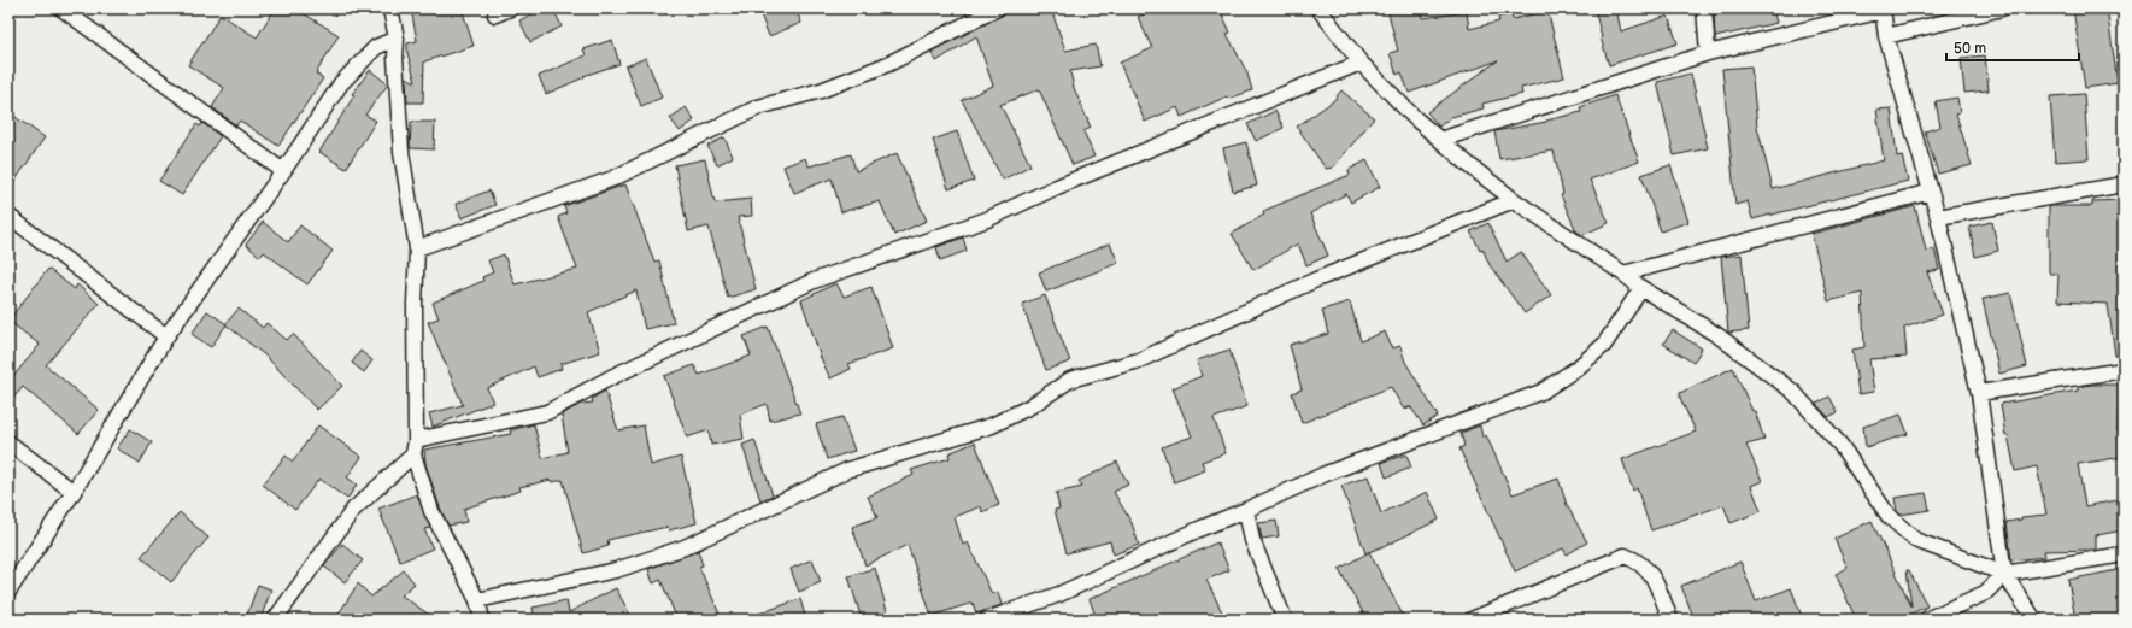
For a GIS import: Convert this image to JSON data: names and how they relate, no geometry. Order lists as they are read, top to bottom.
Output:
{
  "scale_bar": "50 m"
}
